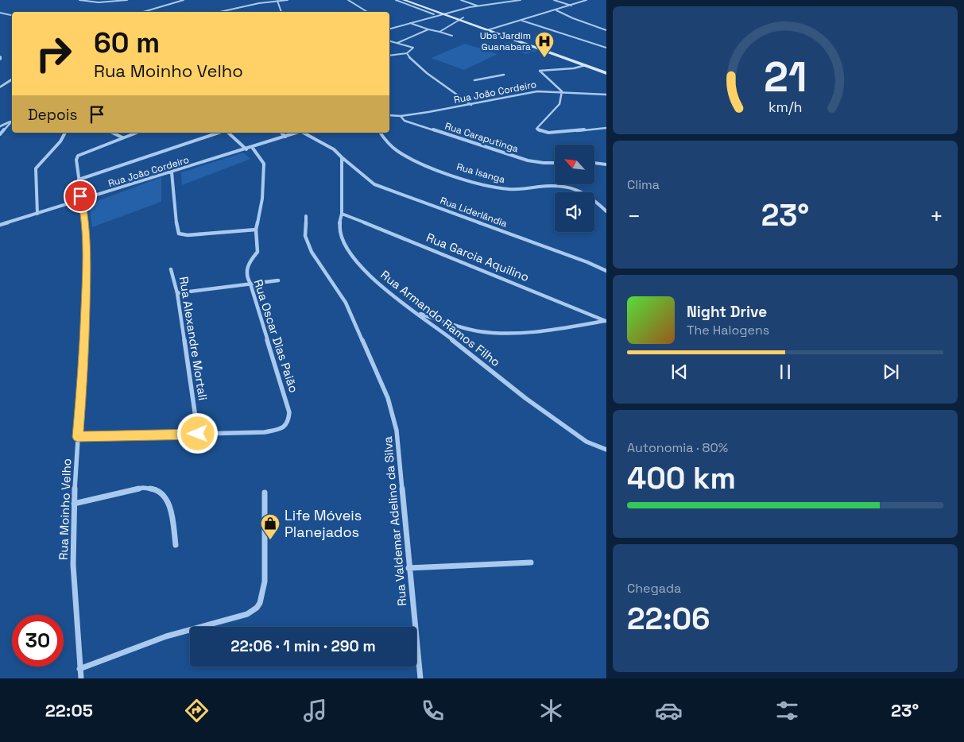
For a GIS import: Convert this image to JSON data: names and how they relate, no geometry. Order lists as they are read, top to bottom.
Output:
{
  "streets": {
    "street": [
      "Rua João Cordeiro",
      "Rua Caraputinga",
      "Rua Isanga",
      "Rua Liderlândia",
      "Rua Garcia Aquilino",
      "Rua Armando Ramos Filho",
      "Rua Oscar Dias Paião",
      "Rua Alexandre Mortali",
      "Rua Moinho Velho",
      "Rua Valdemar Adelino da Silva"
    ]
  },
  "crossings": [
    ["Rua João Cordeiro", "Rua Caraputinga"],
    ["Rua João Cordeiro", "Rua Moinho Velho"],
    ["Rua Liderlândia", "Rua Armando Ramos Filho"],
    ["Rua Garcia Aquilino", "Rua Armando Ramos Filho"],
    ["Rua Oscar Dias Paião", "Rua Alexandre Mortali"]
  ],
  "places": {
    "hospital": ["Ubs Jardim Guanabara"],
    "shop": ["Life Móveis Planejados"]
  },
  "north": "top left",
  "page": {
    "turn": ["60 m", "Rua Moinho Velho"],
    "then": "Depois",
    "tile": [
      "Clima",
      ["Autonomia · 80%", "400 km"],
      ["Chegada", "22:06"]
    ],
    "heat": ["−", "23°", "+"],
    "song": ["Night Drive", "The Halogens"],
    "limit": "30",
    "trip": "22:06 · 1 min · 290 m",
    "tabs": ["22:05", "23°"],
    "gauge": ["21", "km/h"]
  }
}
